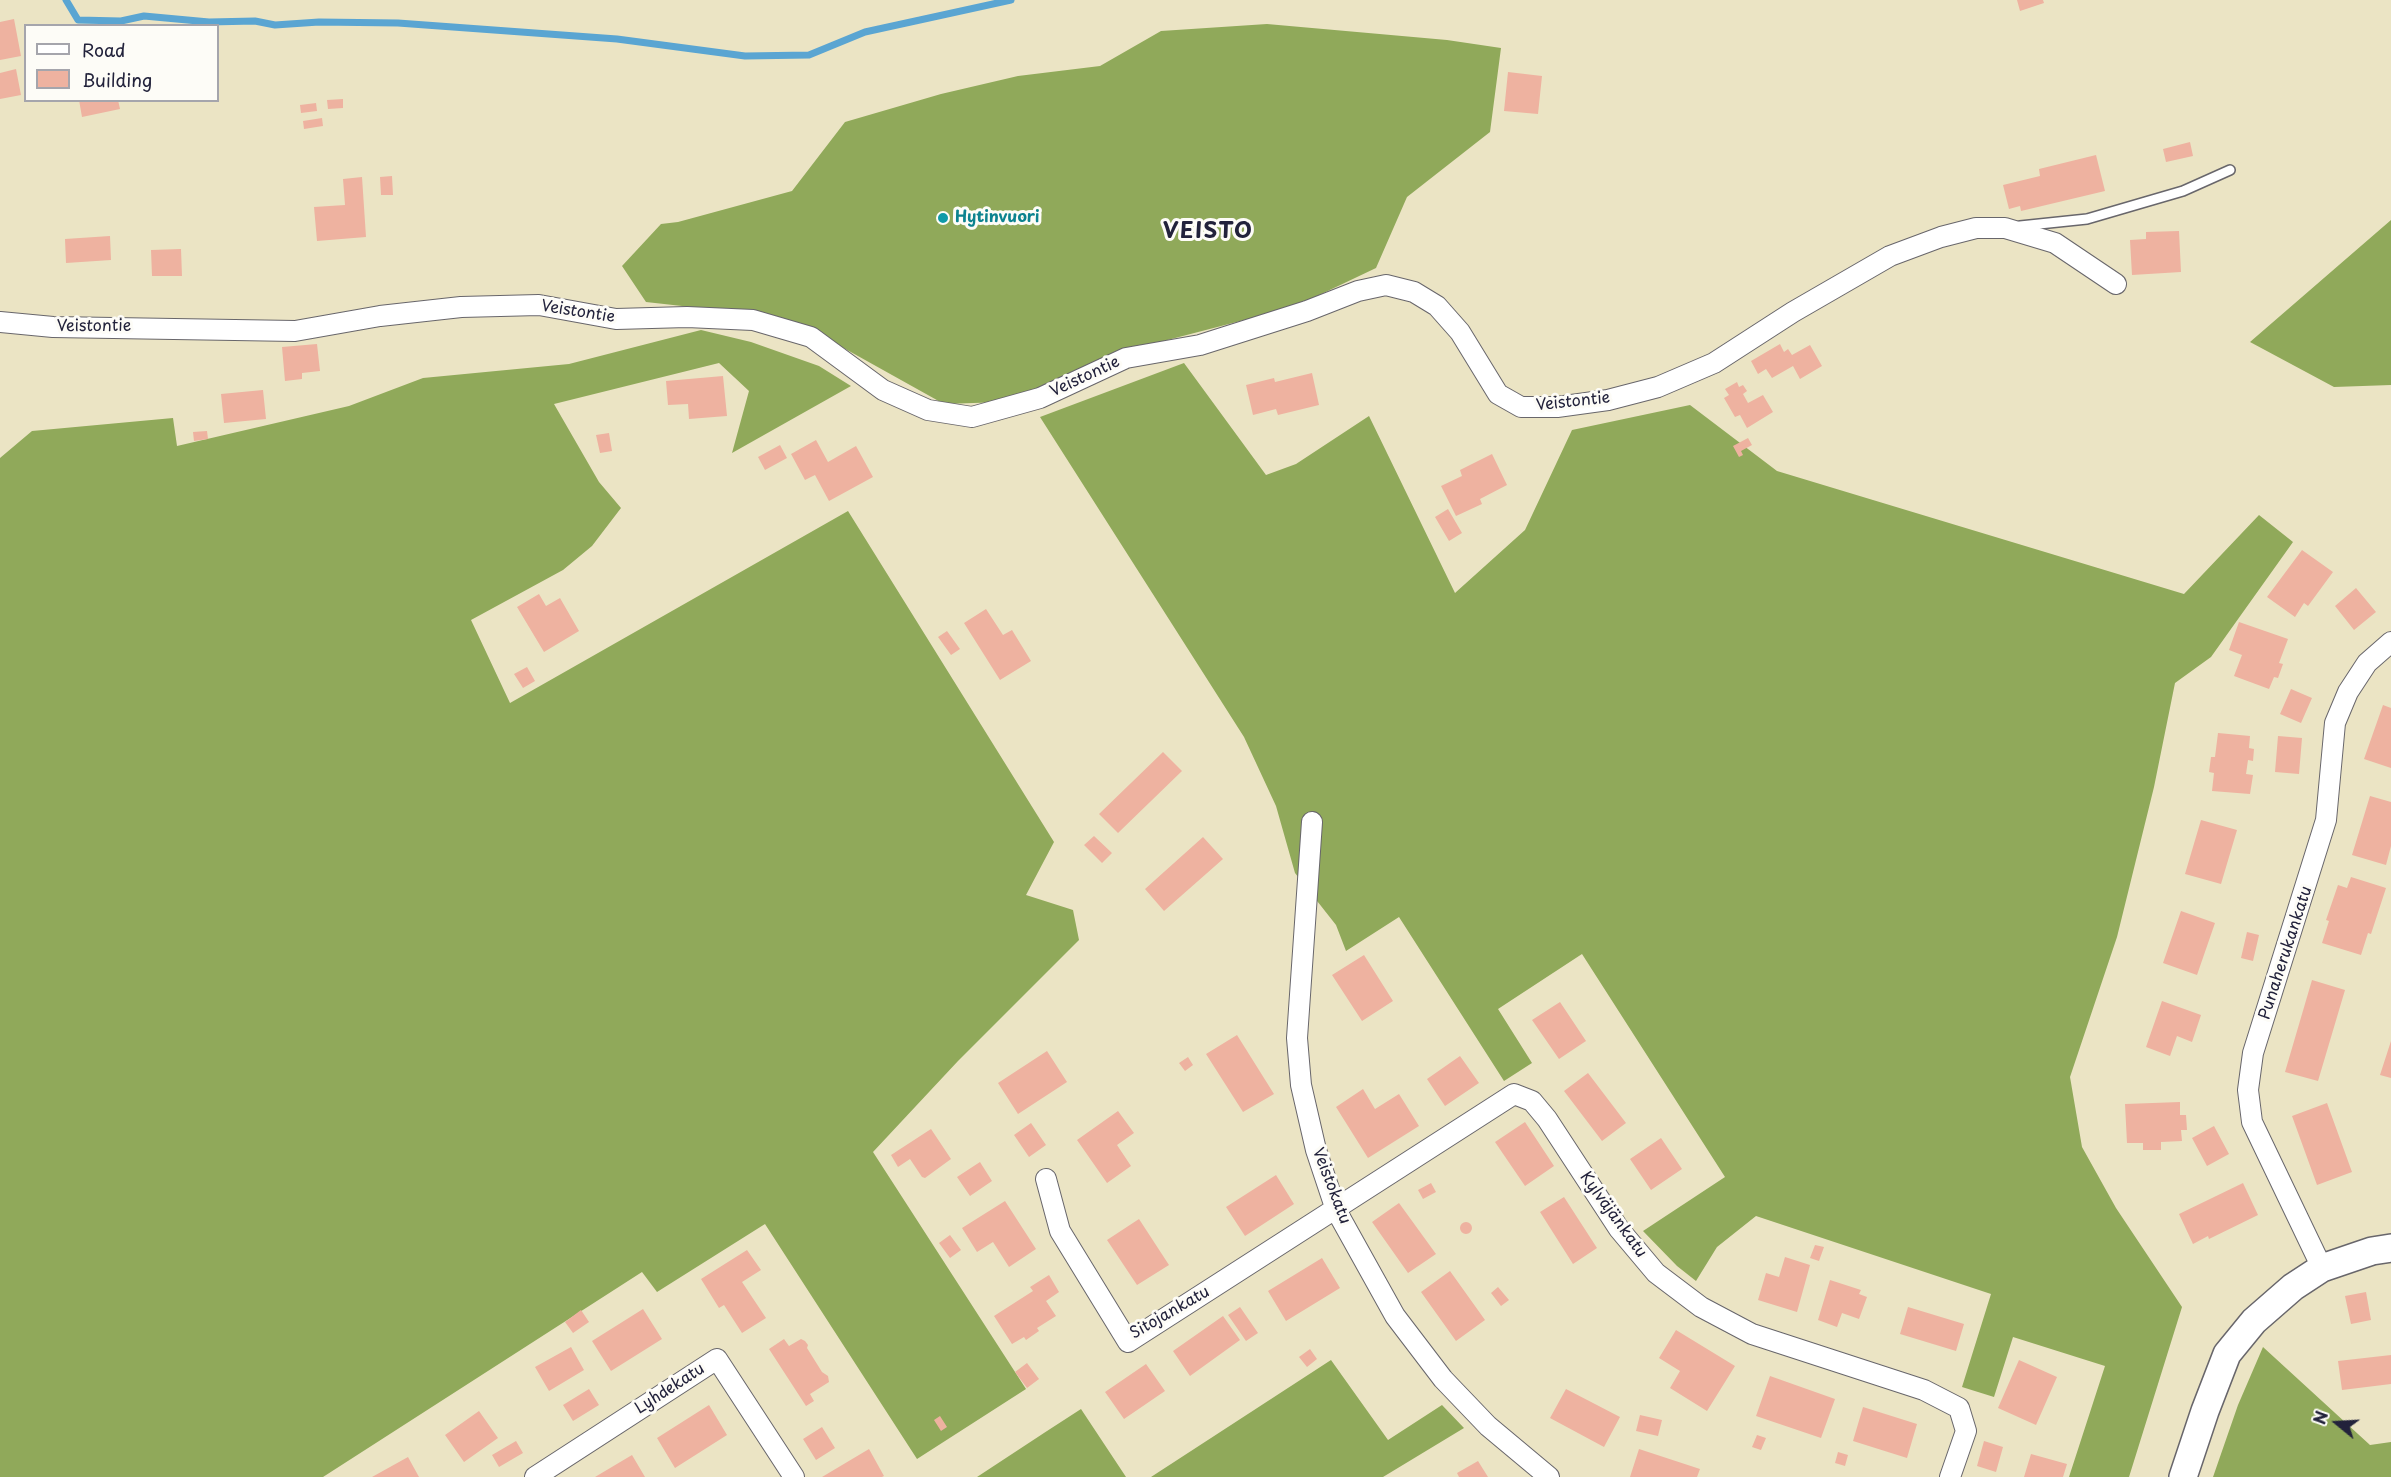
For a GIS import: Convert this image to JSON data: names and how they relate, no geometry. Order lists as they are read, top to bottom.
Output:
{
  "streets": {
    "street": [
      "Veistontie",
      "Punaherukankatu",
      "Veistokatu",
      "Kylväjänkatu",
      "Sitojankatu",
      "Lyhdekatu"
    ]
  },
  "crossings": [
    ["Veistokatu", "Kylväjänkatu"],
    ["Veistokatu", "Sitojankatu"],
    ["Kylväjänkatu", "Sitojankatu"]
  ],
  "districts": ["VEISTO"],
  "places": ["Hytinvuori"],
  "legend": ["Road", "Building"],
  "north": "left"
}
